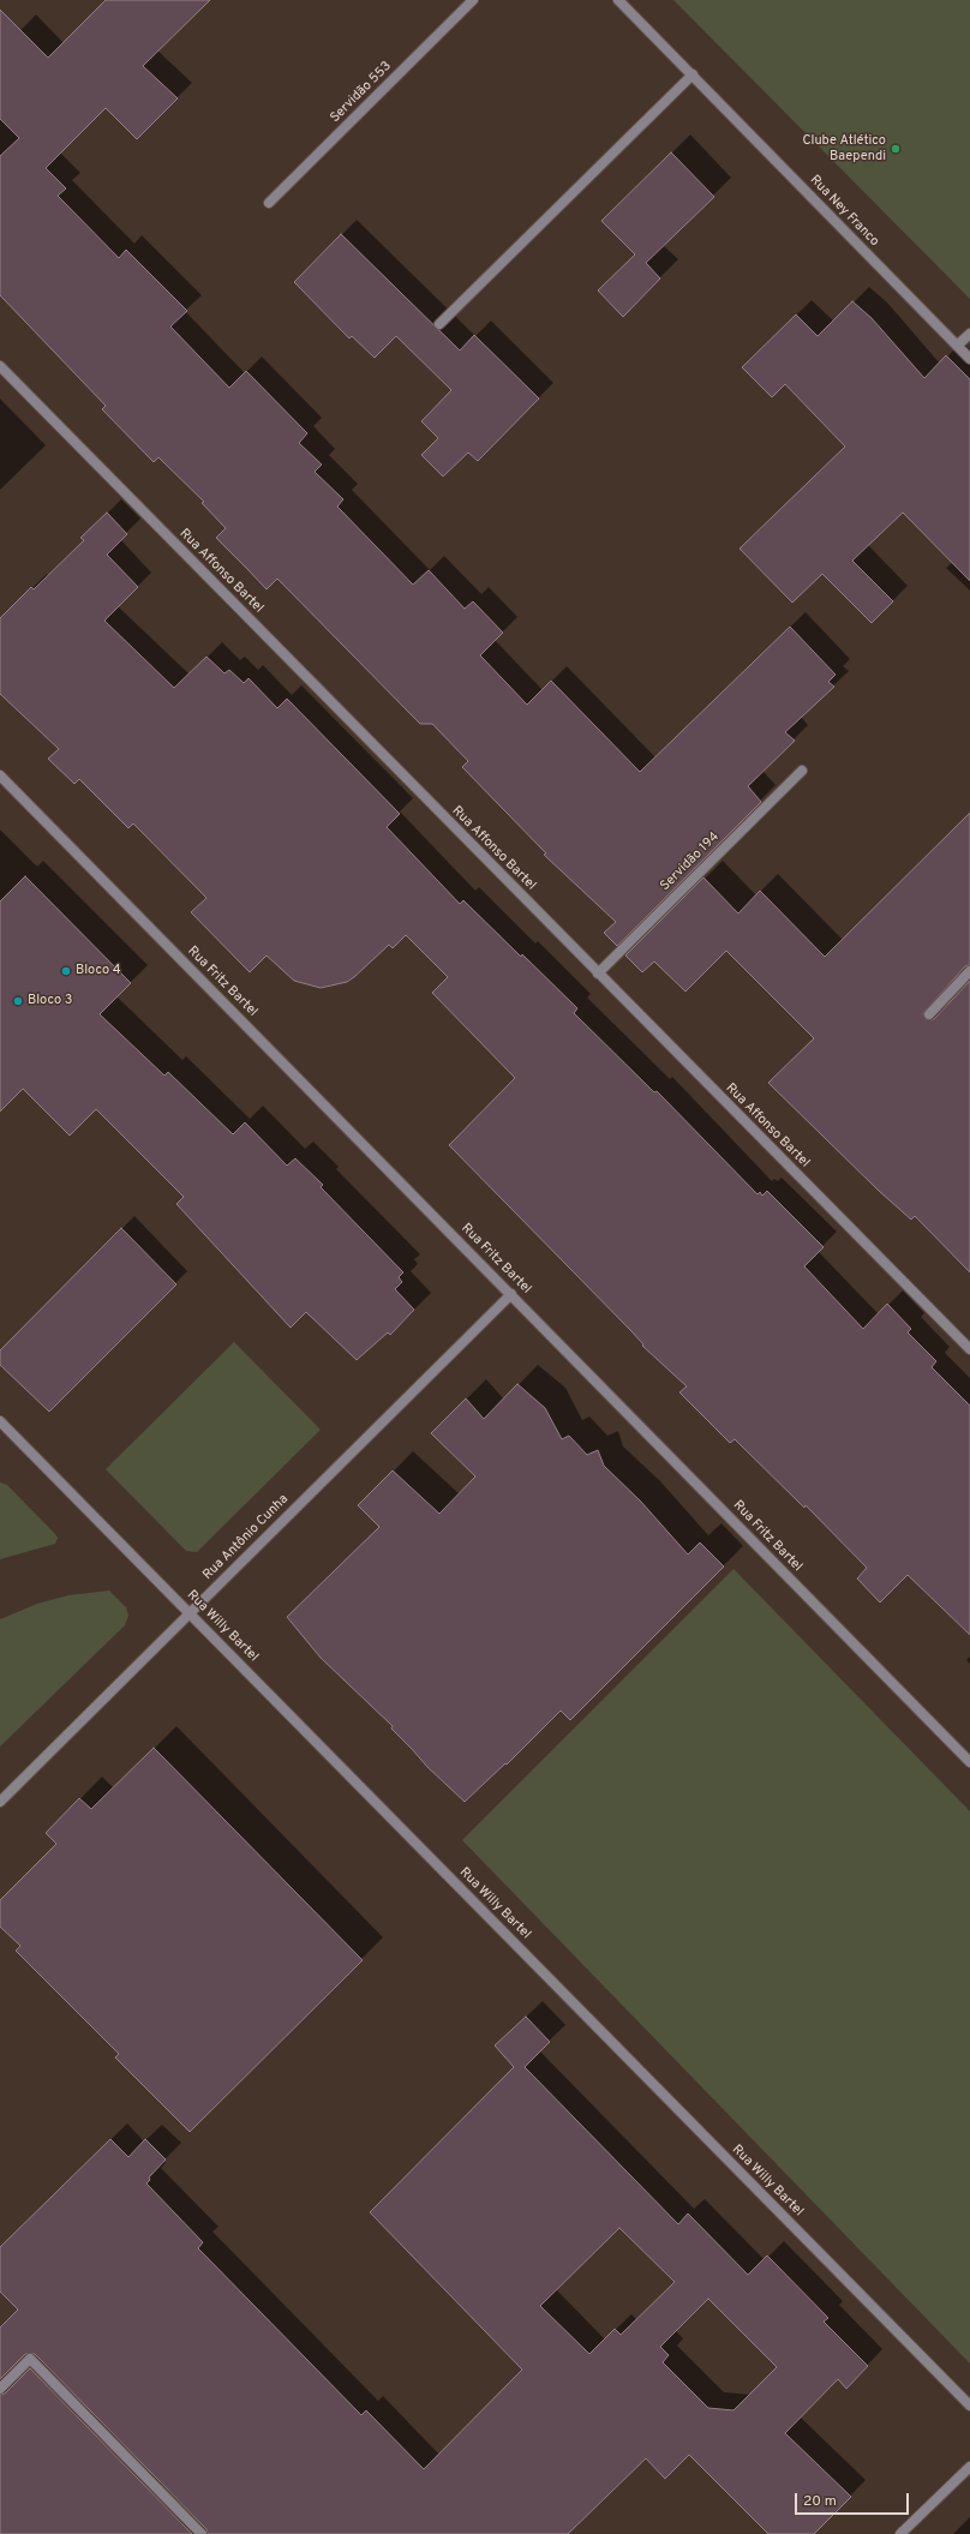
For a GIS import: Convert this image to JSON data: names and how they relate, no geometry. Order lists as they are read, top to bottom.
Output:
{
  "streets": {
    "street": [
      "Servidão 553",
      "Rua Ney Franco",
      "Rua Affonso Bartel",
      "Servidão 194",
      "Rua Fritz Bartel",
      "Rua Antônio Cunha",
      "Rua Willy Bartel"
    ]
  },
  "crossings": [
    ["Rua Affonso Bartel", "Servidão 194"],
    ["Rua Fritz Bartel", "Rua Antônio Cunha"],
    ["Rua Antônio Cunha", "Rua Willy Bartel"]
  ],
  "places": ["Clube Atlético Baependi", "Bloco 4", "Bloco 3"],
  "scale_bar": "20 m"
}
